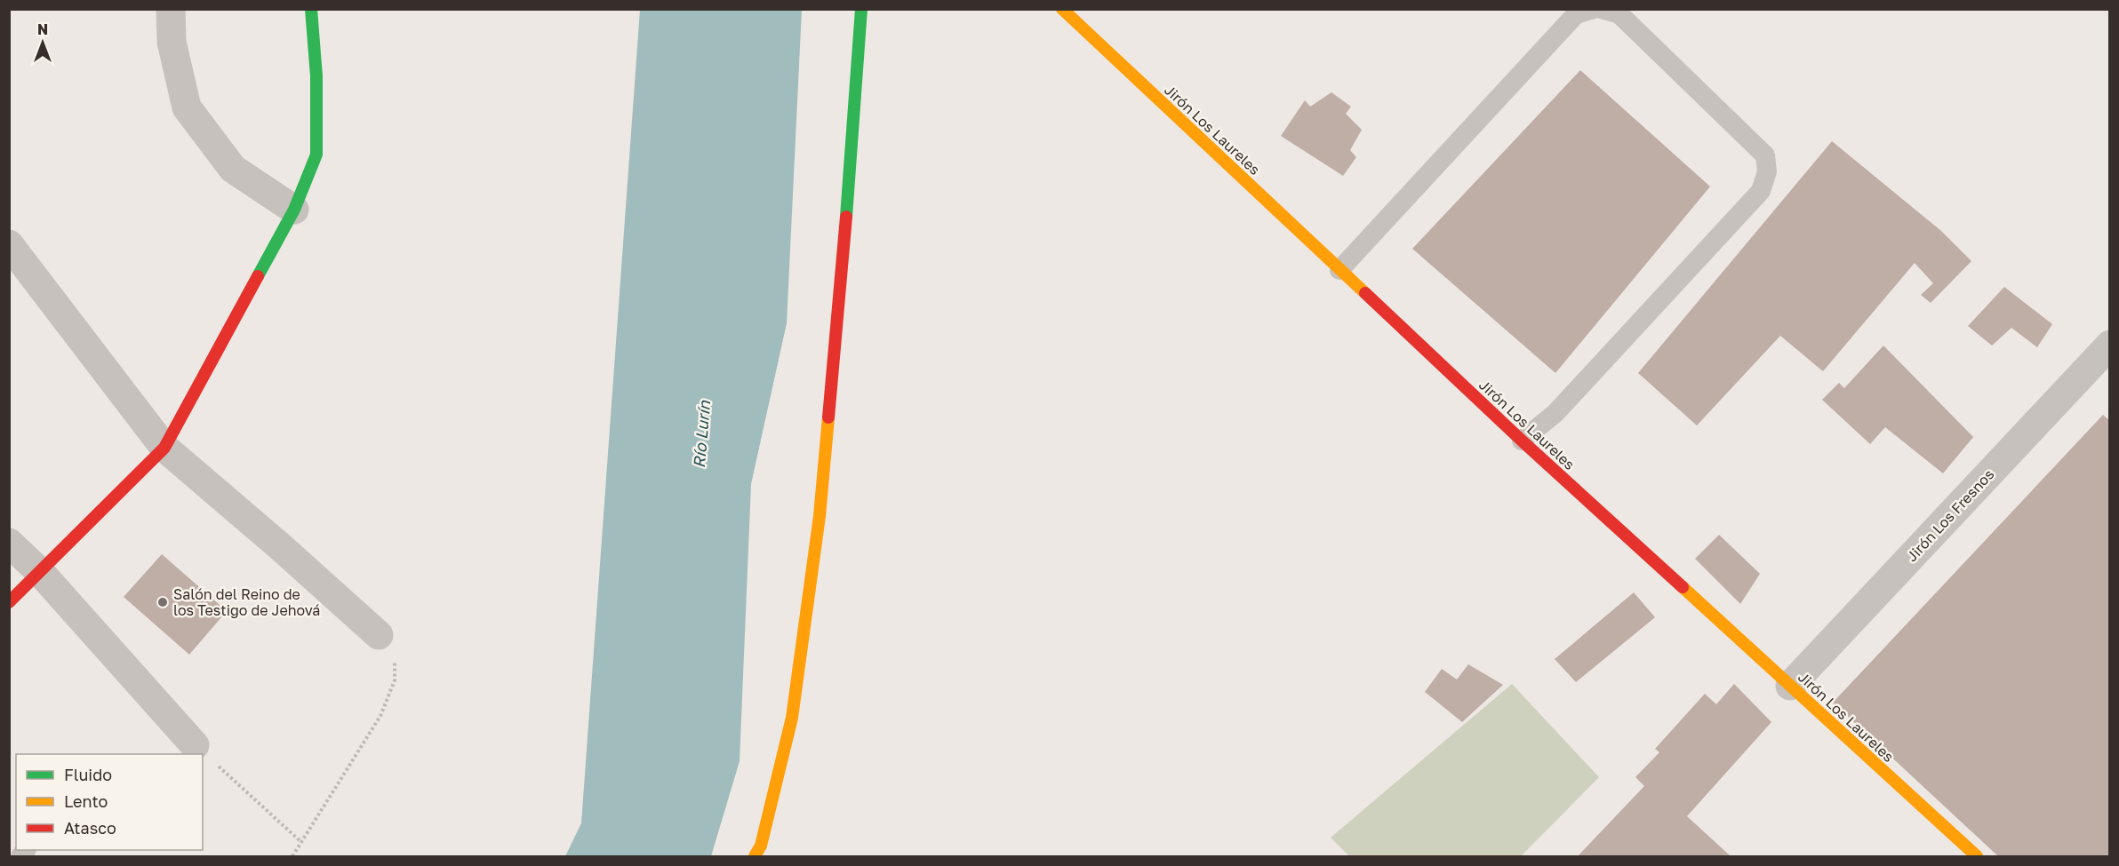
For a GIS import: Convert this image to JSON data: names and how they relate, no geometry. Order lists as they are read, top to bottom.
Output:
{
  "streets": {
    "street": ["Jirón Los Laureles", "Jirón Los Fresnos"]
  },
  "crossings": [
    ["Jirón Los Laureles", "Jirón Los Fresnos"]
  ],
  "water": ["Río Lurín"],
  "places": ["Salón del Reino de los Testigo de Jehová"],
  "legend": ["Fluido", "Lento", "Atasco"],
  "north": "top"
}
